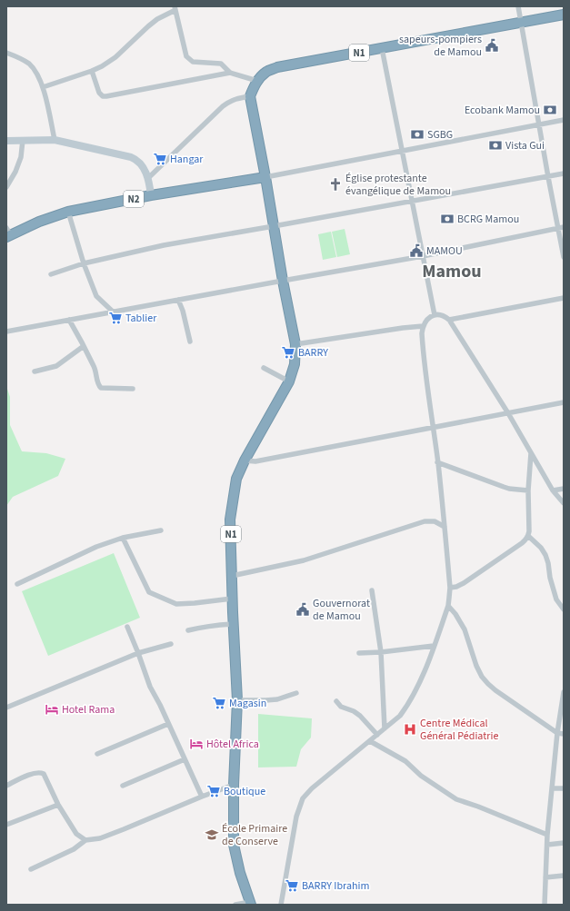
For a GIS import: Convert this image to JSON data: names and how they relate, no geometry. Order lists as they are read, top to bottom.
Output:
{
  "streets": {
    "highway": ["N1", "N2"]
  },
  "crossings": [
    ["N1", "N2"]
  ],
  "districts": ["Mamou"],
  "places": {
    "public building": ["sapeurs-pompiers de Mamou", "MAMOU", "Gouvernorat de Mamou"],
    "bank": [
      "Ecobank Mamou",
      "SGBG",
      "Vista Gui",
      "BCRG Mamou"
    ],
    "supermarket": [
      "Hangar",
      "Tablier",
      "BARRY",
      "Magasin",
      "Boutique",
      "BARRY Ibrahim"
    ],
    "church": ["Église protestante évangélique de Mamou"],
    "hotel": ["Hotel Rama", "Hôtel Africa"],
    "hospital": ["Centre Médical Général Pédiatrie"],
    "school or university": ["École Primaire de Conserve"]
  }
}
